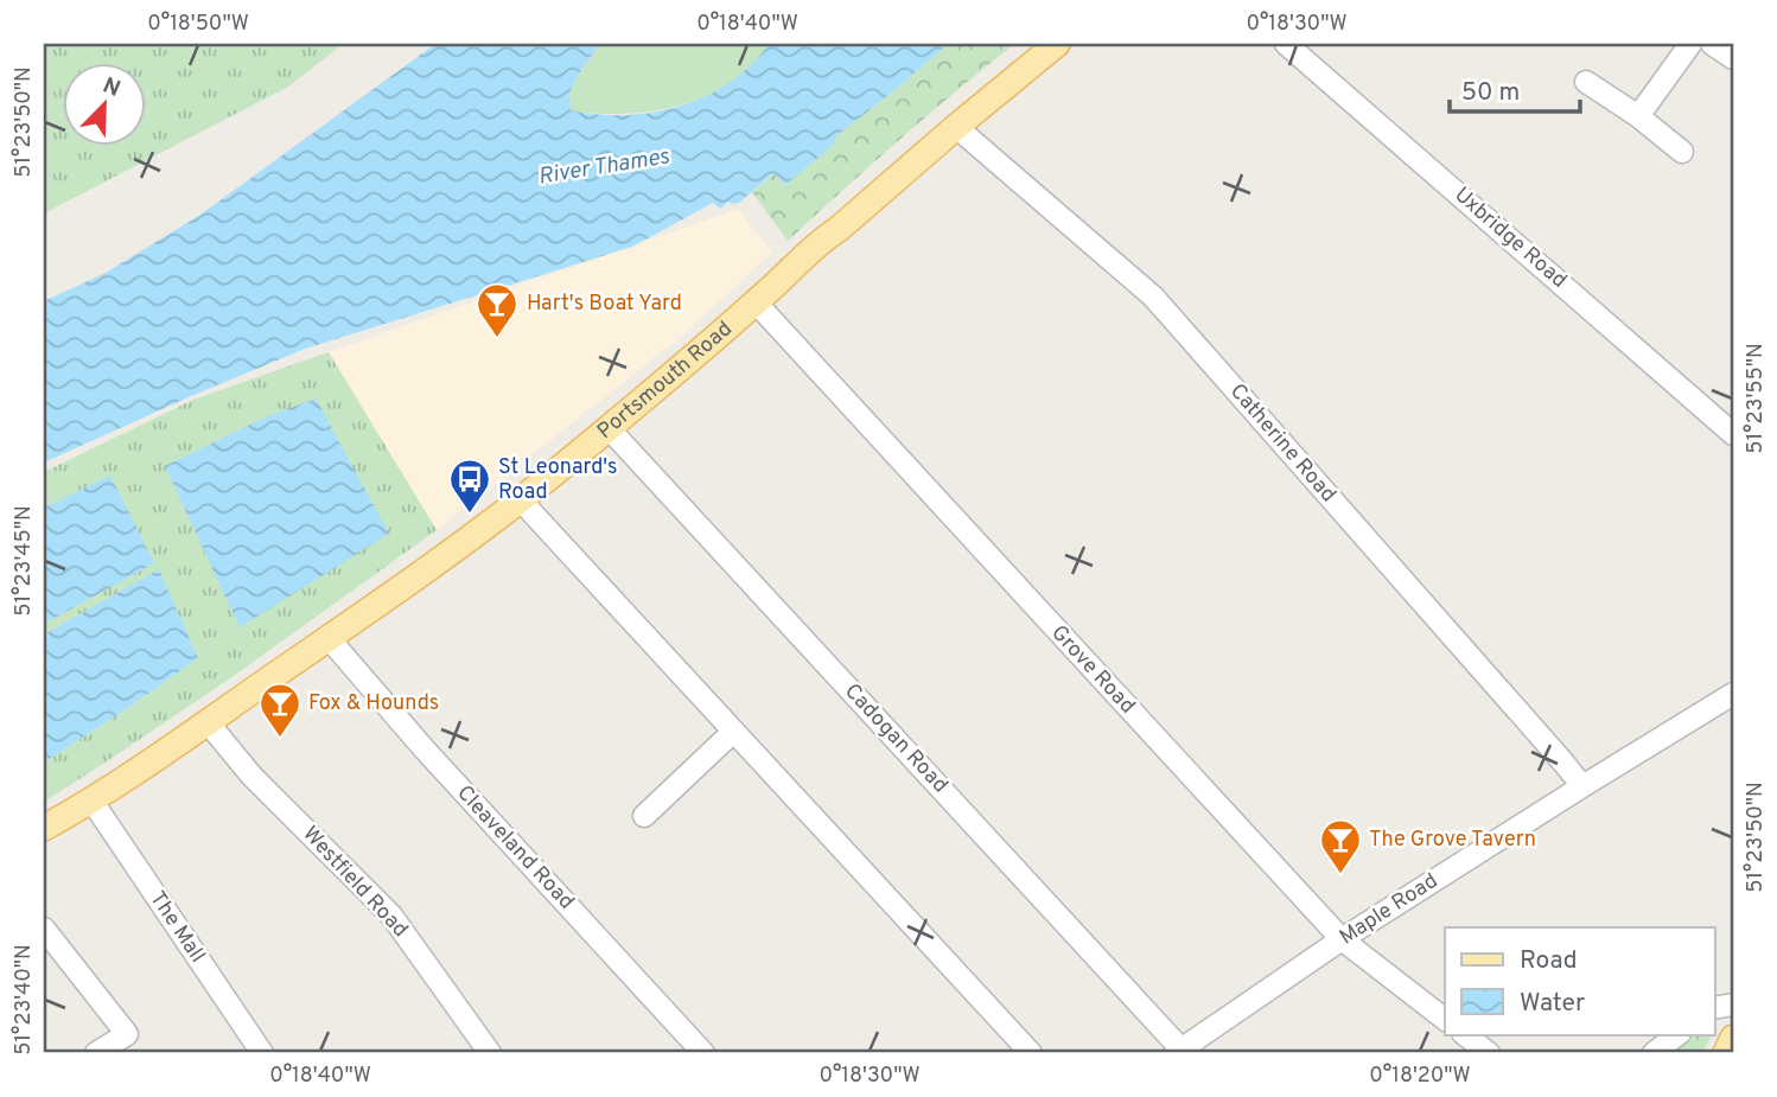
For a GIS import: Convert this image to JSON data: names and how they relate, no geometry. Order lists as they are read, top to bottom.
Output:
{
  "streets": {
    "main road": ["Portsmouth Road"],
    "street": [
      "Uxbridge Road",
      "Catherine Road",
      "Grove Road",
      "Cadogan Road",
      "Cleaveland Road",
      "Westfield Road",
      "Maple Road",
      "The Mall"
    ]
  },
  "crossings": [
    ["Portsmouth Road", "Catherine Road"],
    ["Portsmouth Road", "Grove Road"],
    ["Portsmouth Road", "Cadogan Road"],
    ["Portsmouth Road", "Cleaveland Road"],
    ["Portsmouth Road", "Westfield Road"],
    ["Portsmouth Road", "The Mall"],
    ["Catherine Road", "Maple Road"],
    ["Grove Road", "Maple Road"],
    ["Cadogan Road", "Maple Road"]
  ],
  "water": ["River Thames"],
  "places": {
    "bar": ["Hart's Boat Yard", "Fox & Hounds", "The Grove Tavern"],
    "bus stop": ["St Leonard's Road"]
  },
  "legend": ["Road", "Water"],
  "scale_bar": "50 m",
  "north": "top right",
  "coordinates": [
    "0°18'50\"W",
    "0°18'40\"W",
    "0°18'30\"W",
    "51°23'50\"N",
    "51°23'55\"N",
    "51°23'45\"N",
    "51°23'40\"N",
    "0°18'20\"W"
  ]
}
